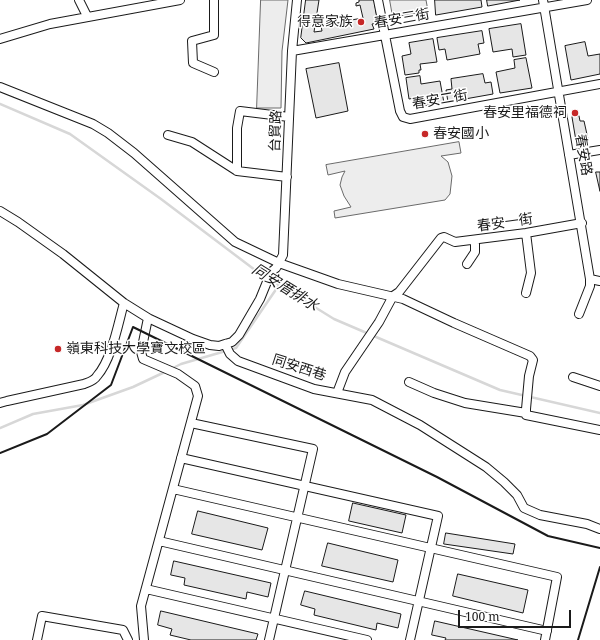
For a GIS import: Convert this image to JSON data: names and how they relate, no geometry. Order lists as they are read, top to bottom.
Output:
{
  "streets": {
    "street": [
      "春安三街",
      "春安二街",
      "台貿路",
      "春安路",
      "春安一街",
      "同安西巷"
    ]
  },
  "crossings": [
    ["春安三街", "春安二街"],
    ["春安三街", "台貿路"],
    ["春安三街", "春安路"],
    ["春安二街", "春安路"],
    ["春安路", "春安一街"]
  ],
  "water": ["同安厝排水"],
  "places": [
    "得意家族",
    "春安里福德祠",
    "春安國小",
    "嶺東科技大學寶文校區"
  ],
  "scale_bar": "100 m"
}
